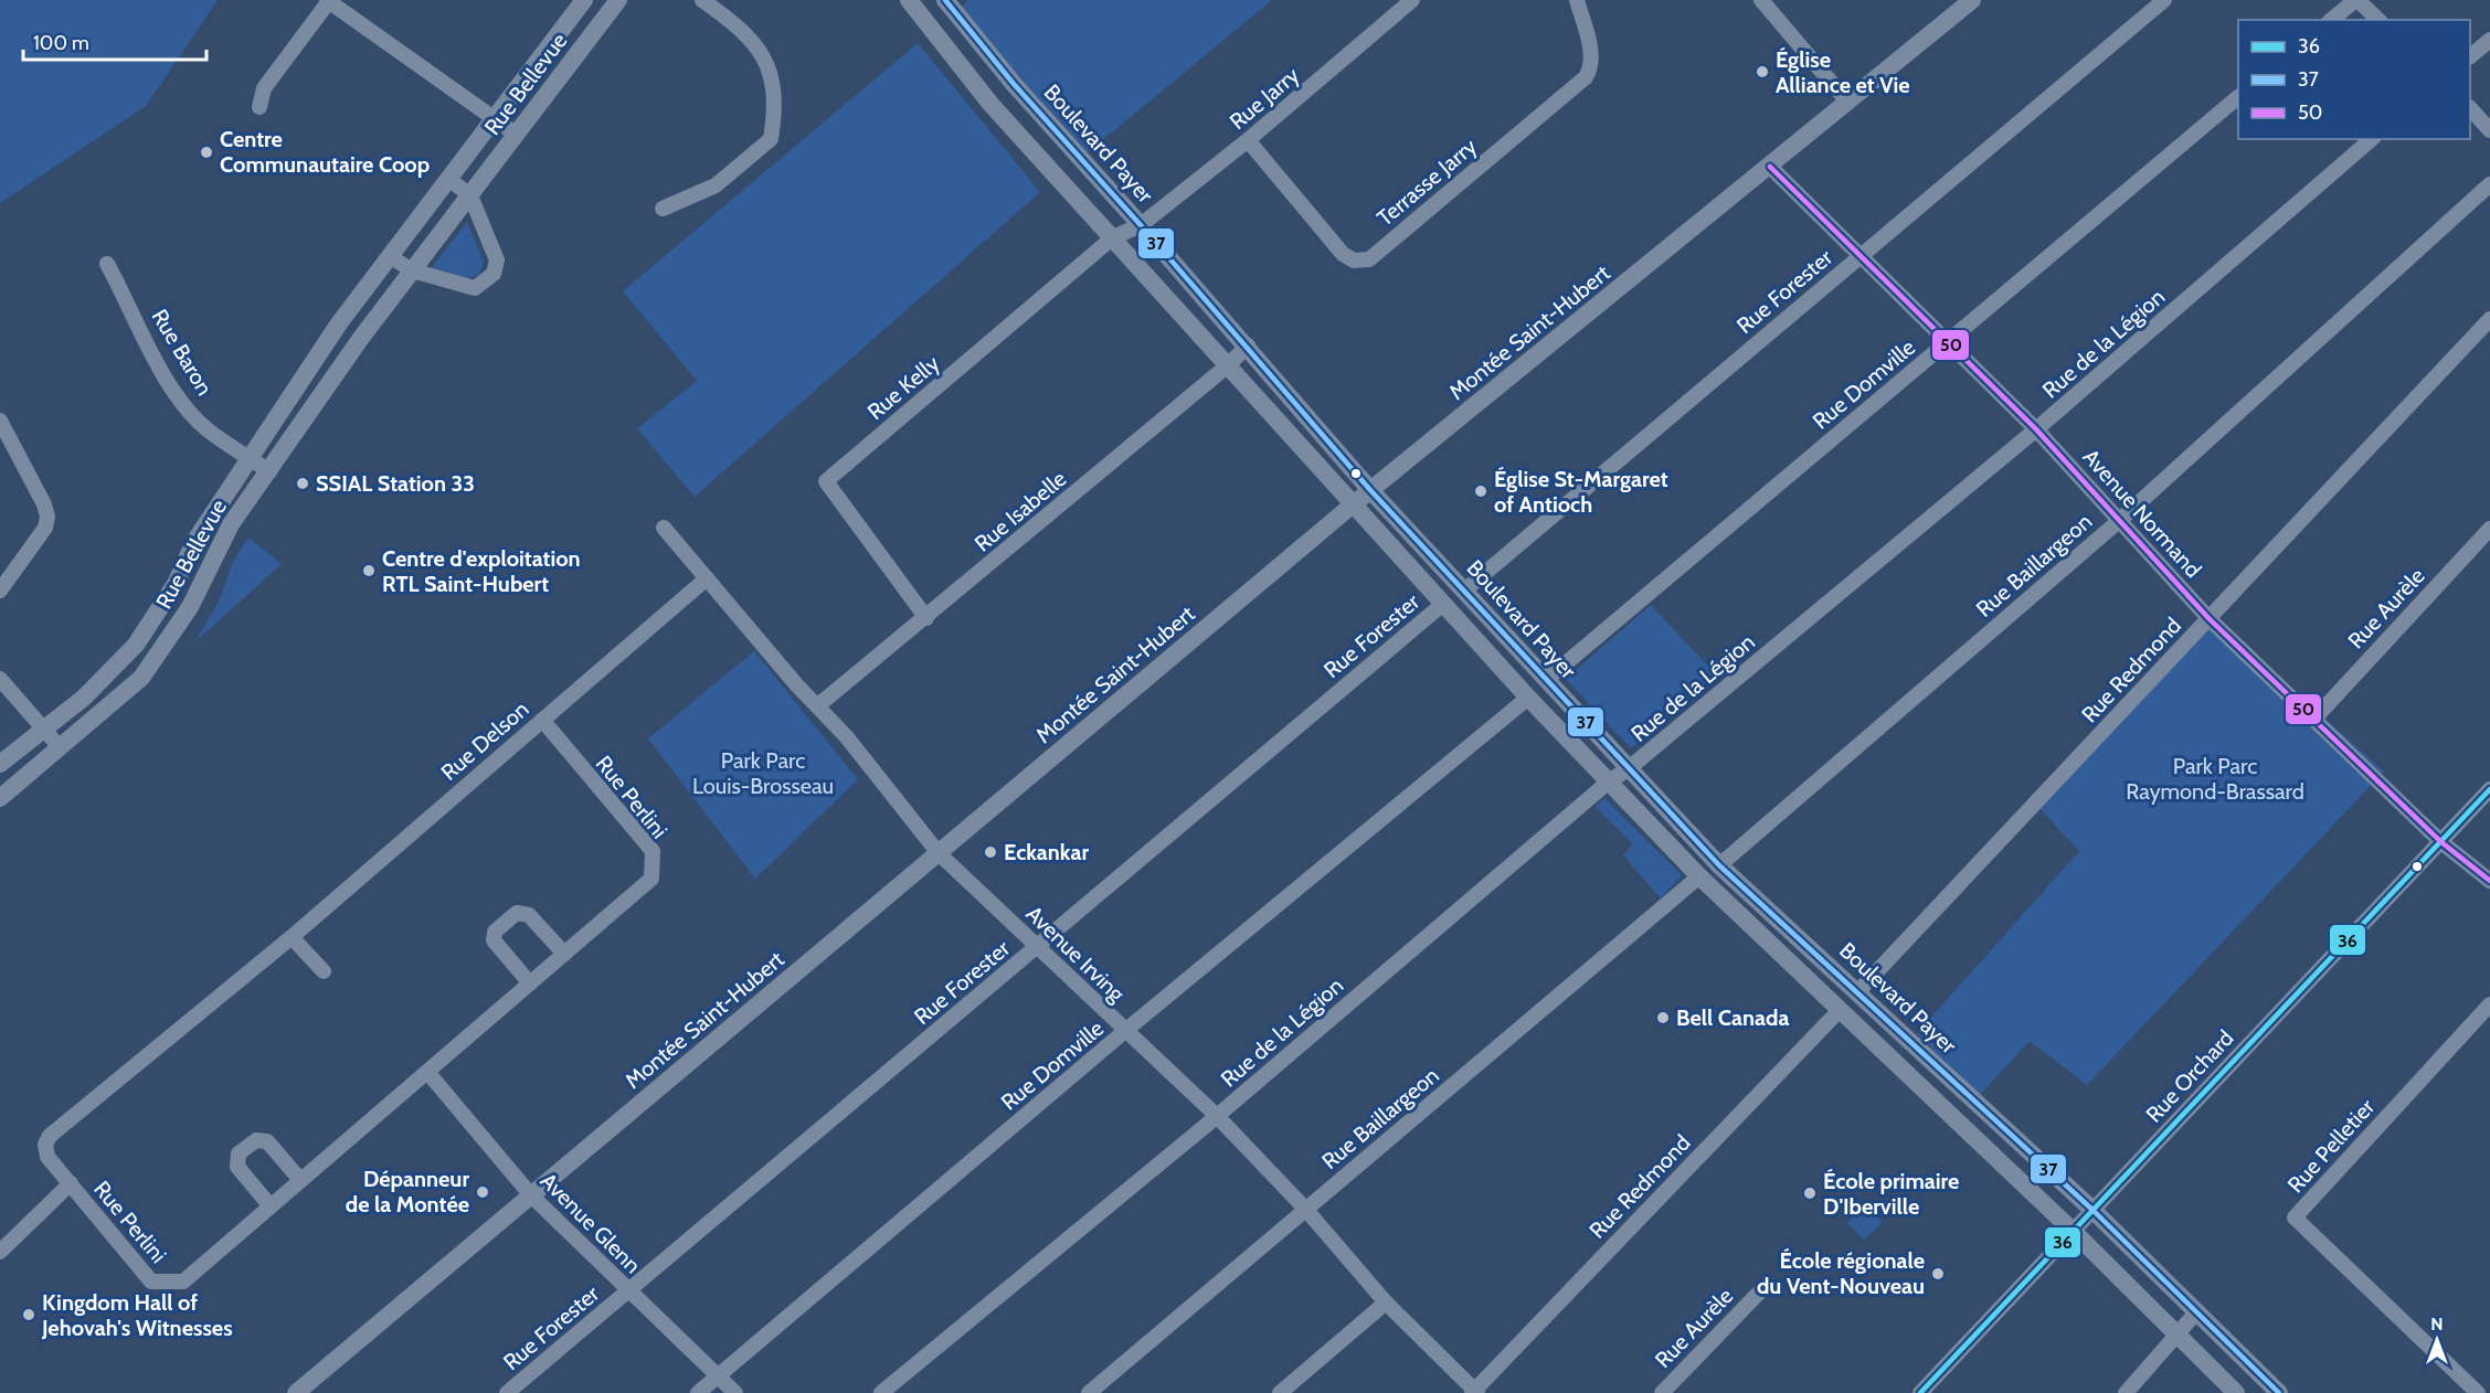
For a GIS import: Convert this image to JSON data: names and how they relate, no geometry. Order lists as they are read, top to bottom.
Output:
{
  "streets": {
    "street": [
      "Rue Bellevue",
      "Rue Jarry",
      "Boulevard Payer",
      "Terrasse Jarry",
      "Rue Forester",
      "Montée Saint-Hubert",
      "Rue de la Légion",
      "Rue Baron",
      "Rue Domville",
      "Rue Kelly",
      "Rue Isabelle",
      "Avenue Normand",
      "Rue Baillargeon",
      "Rue Aurèle",
      "Rue Redmond",
      "Rue Delson",
      "Rue Perlini",
      "Avenue Irving",
      "Rue Orchard",
      "Rue Pelletier",
      "Avenue Glenn"
    ]
  },
  "crossings": [
    ["Rue Bellevue", "Rue Baron"],
    ["Rue Jarry", "Boulevard Payer"],
    ["Rue Jarry", "Terrasse Jarry"],
    ["Rue Jarry", "Rue Kelly"],
    ["Boulevard Payer", "Rue Forester"],
    ["Boulevard Payer", "Montée Saint-Hubert"],
    ["Boulevard Payer", "Rue de la Légion"],
    ["Boulevard Payer", "Rue Domville"],
    ["Boulevard Payer", "Rue Kelly"],
    ["Boulevard Payer", "Rue Isabelle"],
    ["Boulevard Payer", "Rue Baillargeon"],
    ["Boulevard Payer", "Rue Redmond"],
    ["Boulevard Payer", "Rue Orchard"],
    ["Rue Forester", "Avenue Normand"],
    ["Rue Forester", "Avenue Irving"],
    ["Rue Forester", "Avenue Glenn"],
    ["Montée Saint-Hubert", "Avenue Normand"],
    ["Montée Saint-Hubert", "Avenue Irving"],
    ["Montée Saint-Hubert", "Avenue Glenn"],
    ["Rue de la Légion", "Avenue Normand"],
    ["Rue de la Légion", "Avenue Irving"],
    ["Rue Domville", "Avenue Normand"],
    ["Rue Domville", "Avenue Irving"],
    ["Rue Domville", "Avenue Glenn"],
    ["Rue Kelly", "Rue Isabelle"],
    ["Rue Isabelle", "Avenue Irving"],
    ["Avenue Normand", "Rue Baillargeon"],
    ["Avenue Normand", "Rue Aurèle"],
    ["Avenue Normand", "Rue Redmond"],
    ["Avenue Normand", "Rue Orchard"],
    ["Rue Baillargeon", "Avenue Irving"],
    ["Rue Redmond", "Avenue Irving"],
    ["Rue Delson", "Rue Perlini"],
    ["Rue Delson", "Avenue Irving"],
    ["Rue Perlini", "Avenue Glenn"]
  ],
  "parks": ["Park Parc Louis-Brosseau", "Park Parc Raymond-Brassard"],
  "places": [
    "Église Alliance et Vie",
    "Centre Communautaire Coop",
    "SSIAL Station 33",
    "Église St-Margaret of Antioch",
    "Centre d'exploitation RTL Saint-Hubert",
    "Eckankar",
    "Bell Canada",
    "Dépanneur de la Montée",
    "École primaire D'Iberville",
    "École régionale du Vent-Nouveau",
    "Kingdom Hall of Jehovah's Witnesses"
  ],
  "lines": ["transit line 37", "transit line 50", "transit line 36"],
  "legend": ["36", "37", "50"],
  "scale_bar": "100 m",
  "north": "top"
}
